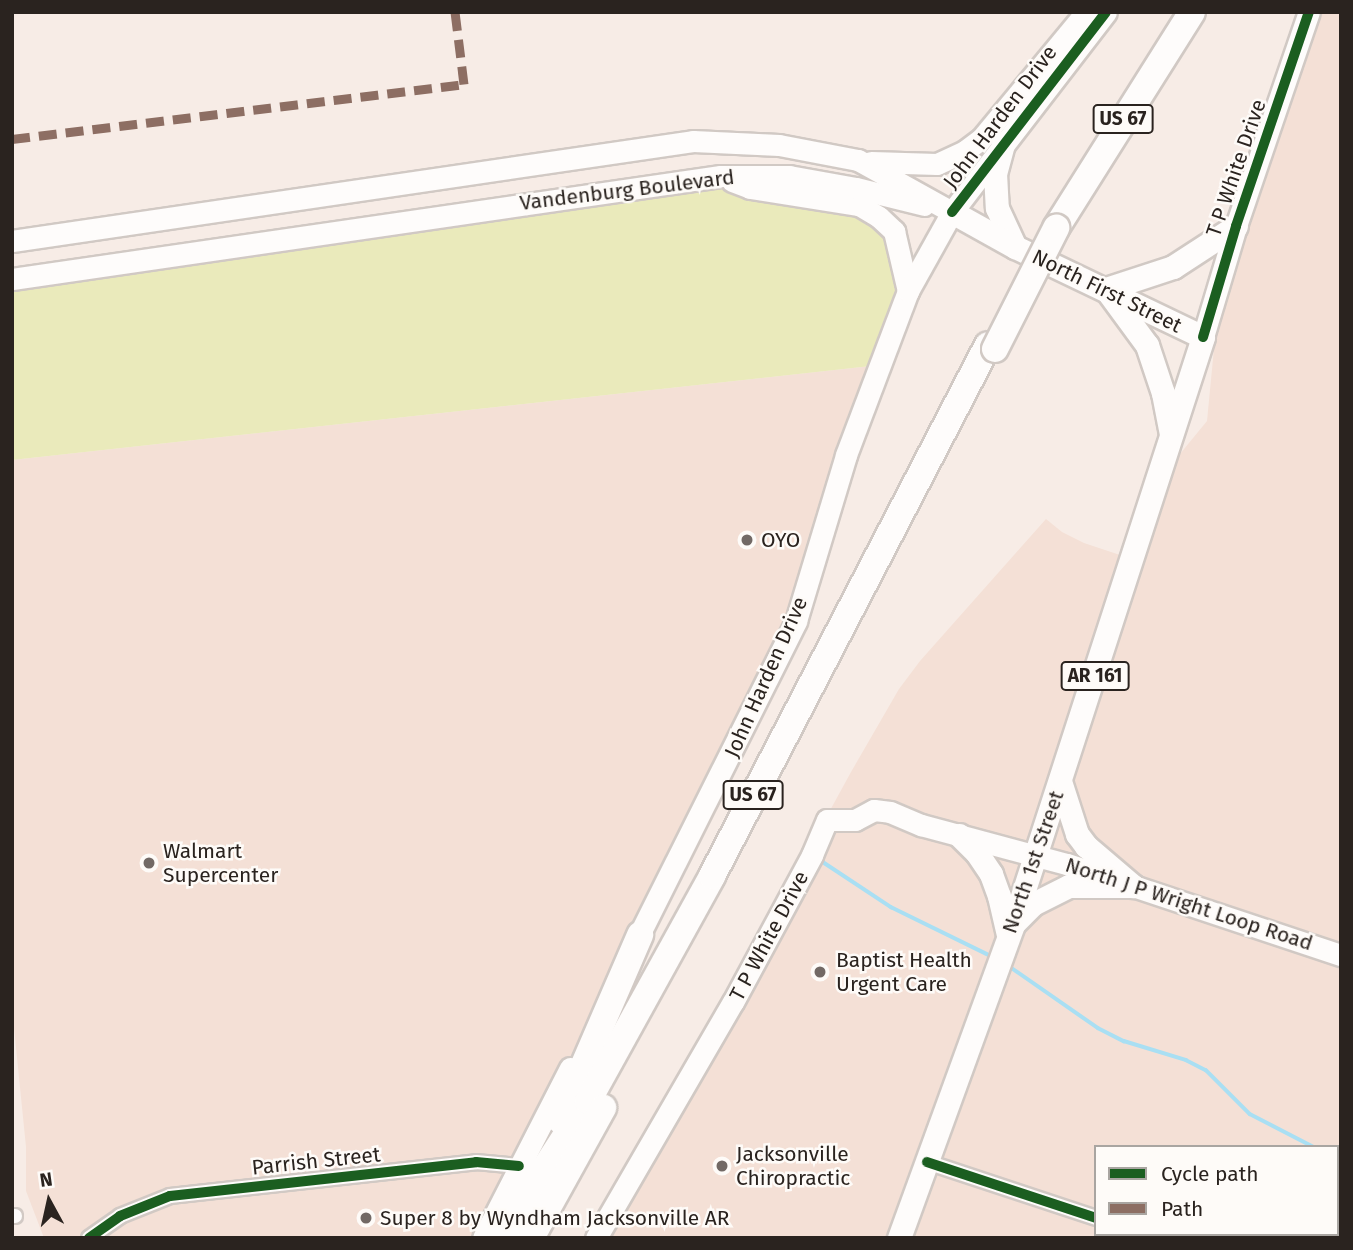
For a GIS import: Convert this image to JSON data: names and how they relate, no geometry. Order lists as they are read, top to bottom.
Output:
{
  "streets": {
    "highway": ["US 67"],
    "main road": [
      "John Harden Drive",
      "T P White Drive",
      "Vandenburg Boulevard",
      "North First Street",
      "AR 161",
      "North 1st Street",
      "North J P Wright Loop Road"
    ],
    "street": ["Parrish Street"]
  },
  "crossings": [
    ["John Harden Drive", "Vandenburg Boulevard"],
    ["John Harden Drive", "North First Street"],
    ["John Harden Drive", "Parrish Street"],
    ["T P White Drive", "North First Street"],
    ["T P White Drive", "North 1st Street"],
    ["T P White Drive", "North J P Wright Loop Road"],
    ["Vandenburg Boulevard", "North First Street"],
    ["North First Street", "North 1st Street"],
    ["North 1st Street", "North J P Wright Loop Road"]
  ],
  "places": [
    "OYO",
    "Walmart Supercenter",
    "Baptist Health Urgent Care",
    "Jacksonville Chiropractic",
    "Super 8 by Wyndham Jacksonville AR"
  ],
  "legend": ["Cycle path", "Path"],
  "north": "top"
}
